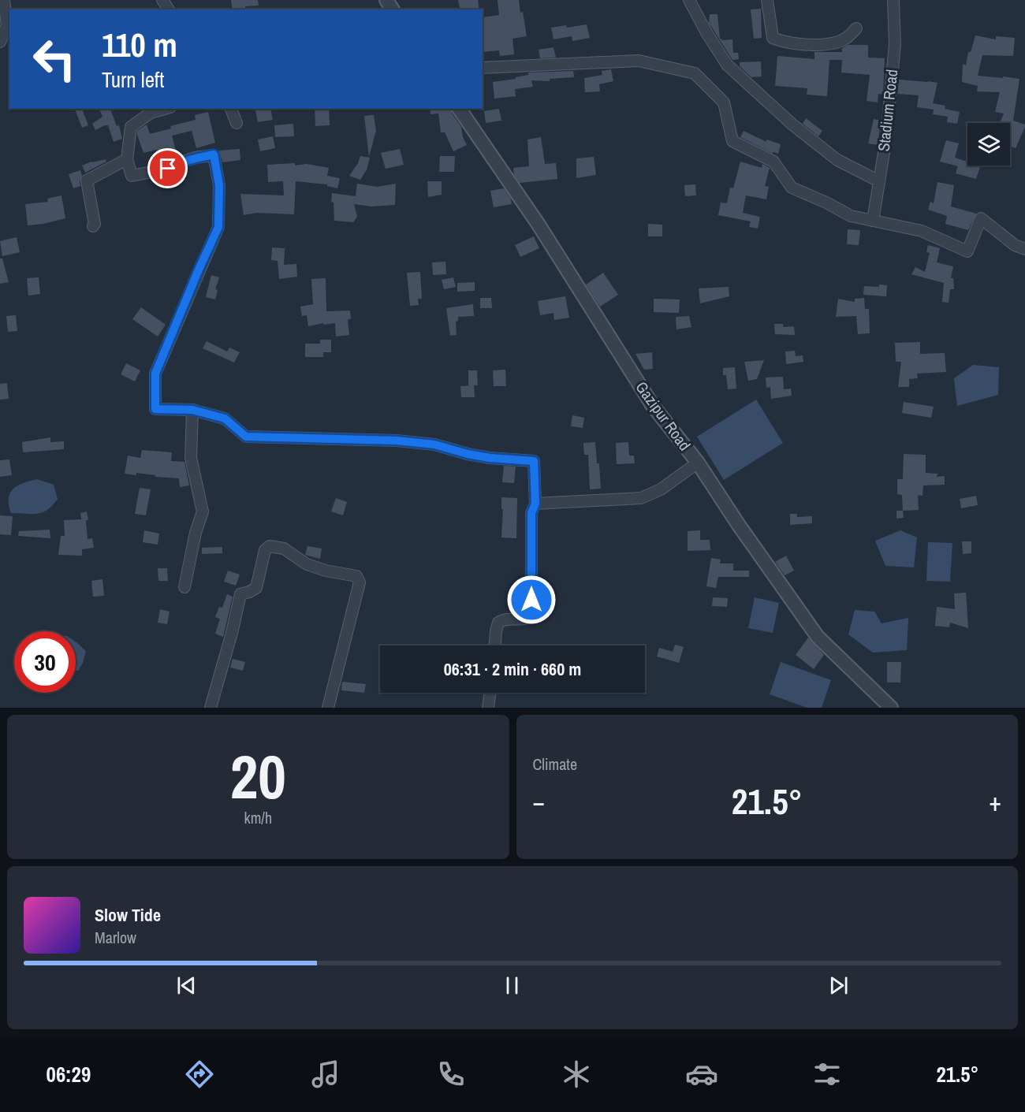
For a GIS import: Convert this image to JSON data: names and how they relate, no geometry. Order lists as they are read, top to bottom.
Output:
{
  "streets": {
    "street": ["Stadium Road", "Gazipur Road"]
  },
  "page": {
    "turn": ["110 m", "Turn left"],
    "limit": "30",
    "trip": "06:31 · 2 min · 660 m",
    "tile": [
      ["20", "km/h"],
      "Climate"
    ],
    "heat": ["−", "21.5°", "+"],
    "song": ["Slow Tide", "Marlow"],
    "tabs": ["06:29", "21.5°"]
  }
}
